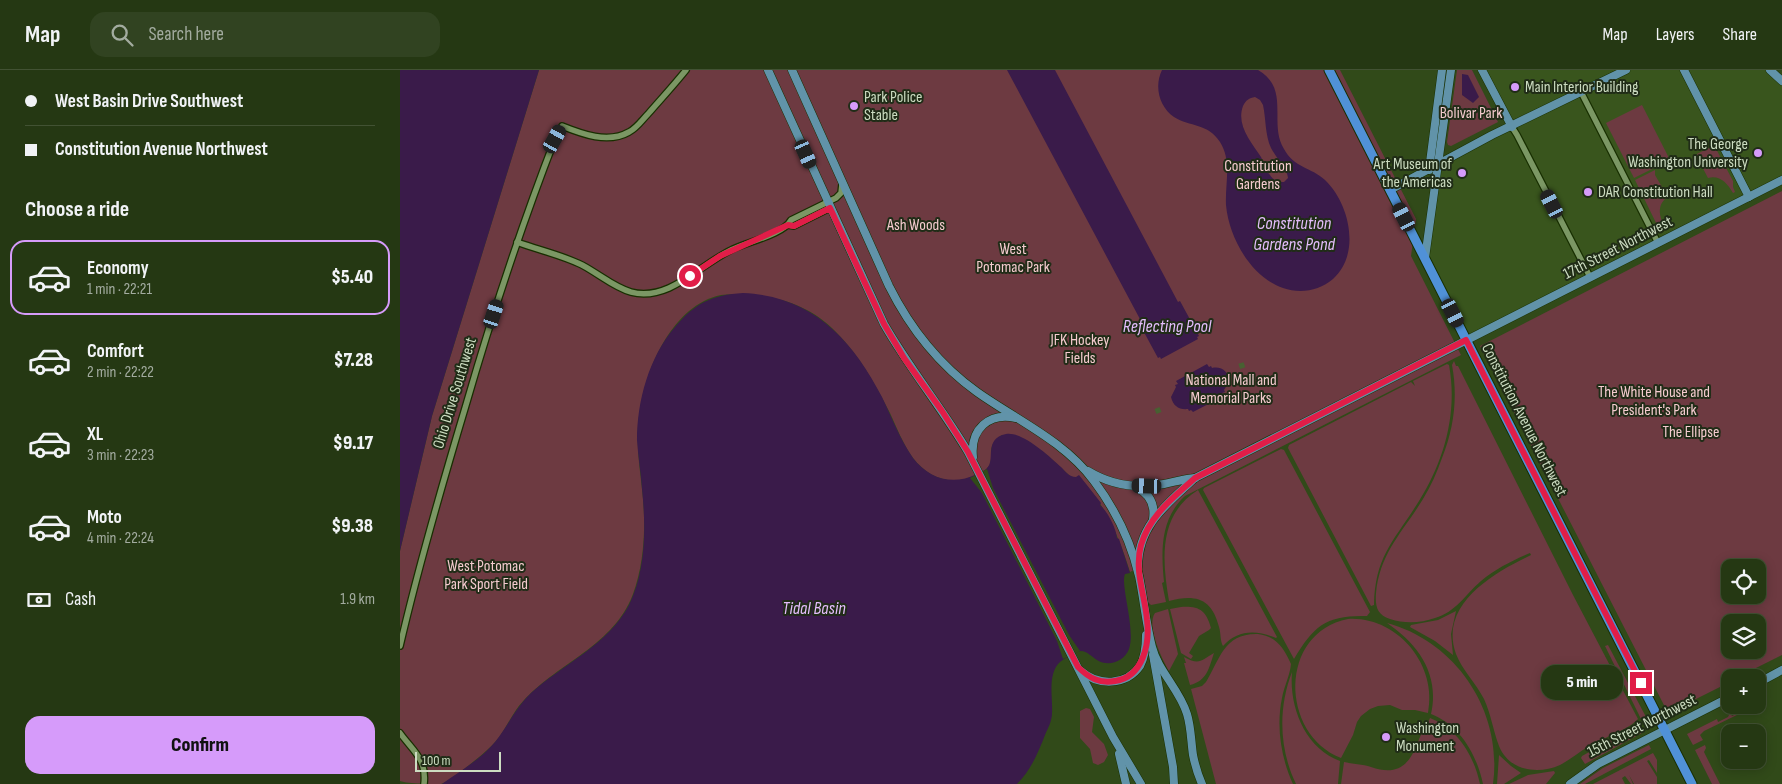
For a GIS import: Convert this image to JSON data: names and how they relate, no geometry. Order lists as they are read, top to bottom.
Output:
{
  "streets": {
    "highway": ["Constitution Avenue Northwest"],
    "main road": ["17th Street Northwest", "15th Street Northwest"],
    "street": ["Ohio Drive Southwest"]
  },
  "crossings": [
    ["17th Street Northwest", "Constitution Avenue Northwest"],
    ["Constitution Avenue Northwest", "15th Street Northwest"]
  ],
  "water": ["Constitution Gardens Pond", "Reflecting Pool", "Tidal Basin"],
  "parks": [
    "Bolivar Park",
    "Constitution Gardens",
    "Ash Woods",
    "West Potomac Park",
    "JFK Hockey Fields",
    "National Mall and Memorial Parks",
    "The White House and President's Park",
    "The Ellipse",
    "West Potomac Park Sport Field"
  ],
  "places": [
    "Main Interior Building",
    "Park Police Stable",
    "The George Washington University",
    "Art Museum of the Americas",
    "DAR Constitution Hall",
    "Washington Monument"
  ],
  "scale_bar": "100 m",
  "page": {
    "header": "Map",
    "search": "Search here",
    "nav": ["Map", "Layers", "Share"],
    "banner": ["West Basin Drive Southwest", "Constitution Avenue Northwest"],
    "heading": "Choose a ride",
    "list": [
      {
        "name": "Economy",
        "note": "1 min · 22:21",
        "value": "$5.40"
      },
      {
        "name": "Comfort",
        "note": "2 min · 22:22",
        "value": "$7.28"
      },
      {
        "name": "XL",
        "note": "3 min · 22:23",
        "value": "$9.17"
      },
      {
        "name": "Moto",
        "note": "4 min · 22:24",
        "value": "$9.38"
      }
    ],
    "map_buttons": ["+", "−"],
    "pay": ["Cash", "1.9 km"],
    "bubble": "5 min",
    "buttons": "Confirm",
    "scale": "100 m"
  }
}
